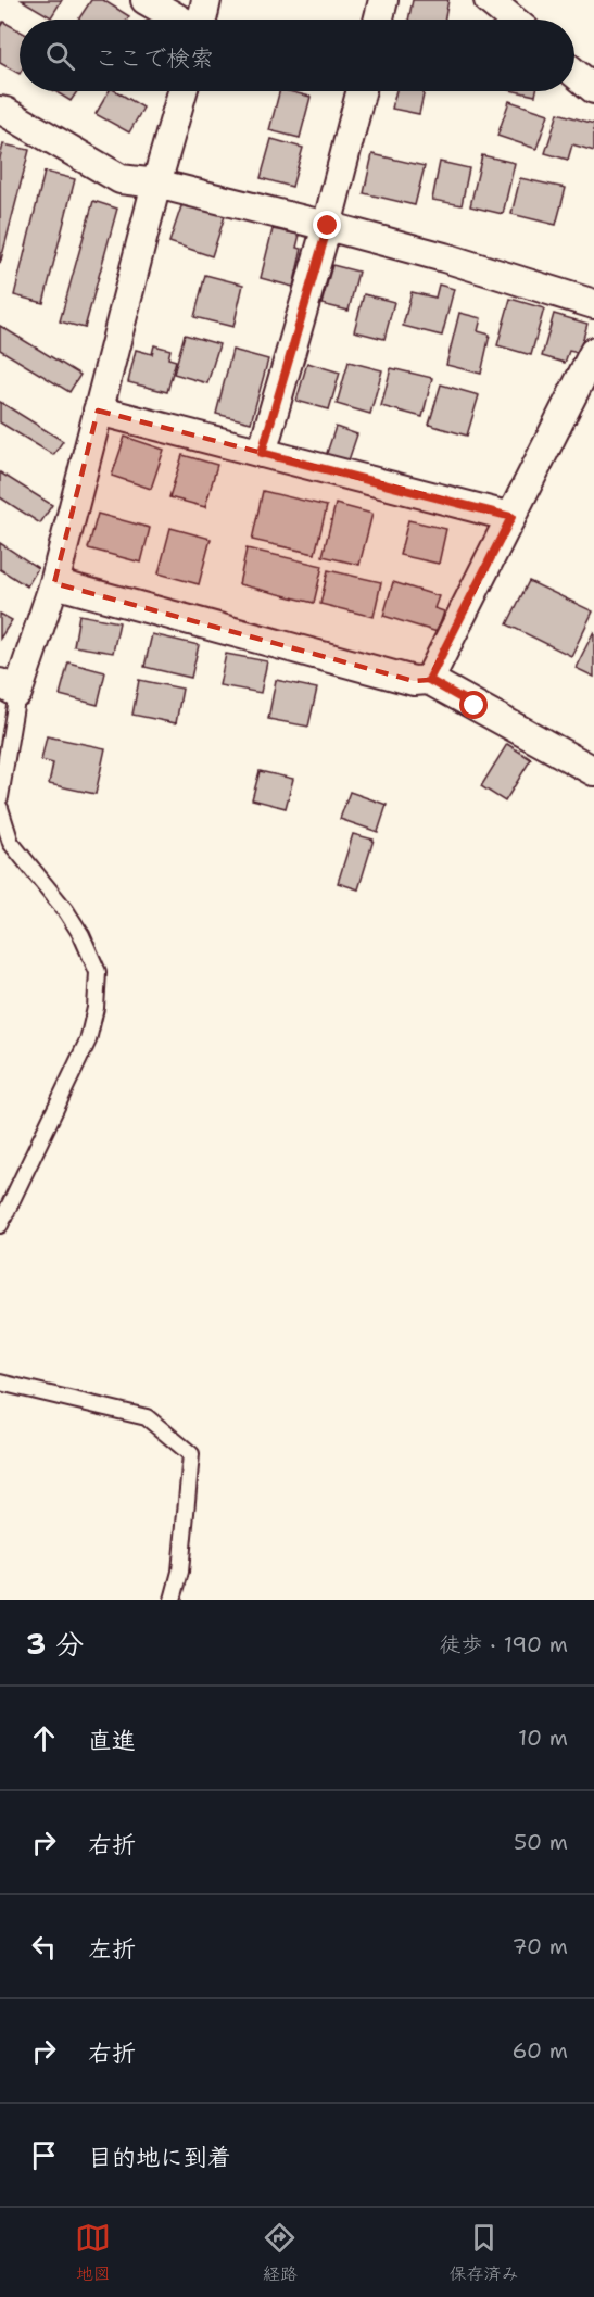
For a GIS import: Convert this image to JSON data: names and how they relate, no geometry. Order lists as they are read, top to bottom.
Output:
{
  "page": {
    "search": "ここで検索",
    "heading": ["3 分", "徒歩 · 190 m"],
    "list": [
      ["直進", "10 m"],
      ["右折", "50 m"],
      ["左折", "70 m"],
      ["右折", "60 m"],
      "目的地に到着"
    ],
    "nav": ["地図", "経路", "保存済み"]
  }
}
